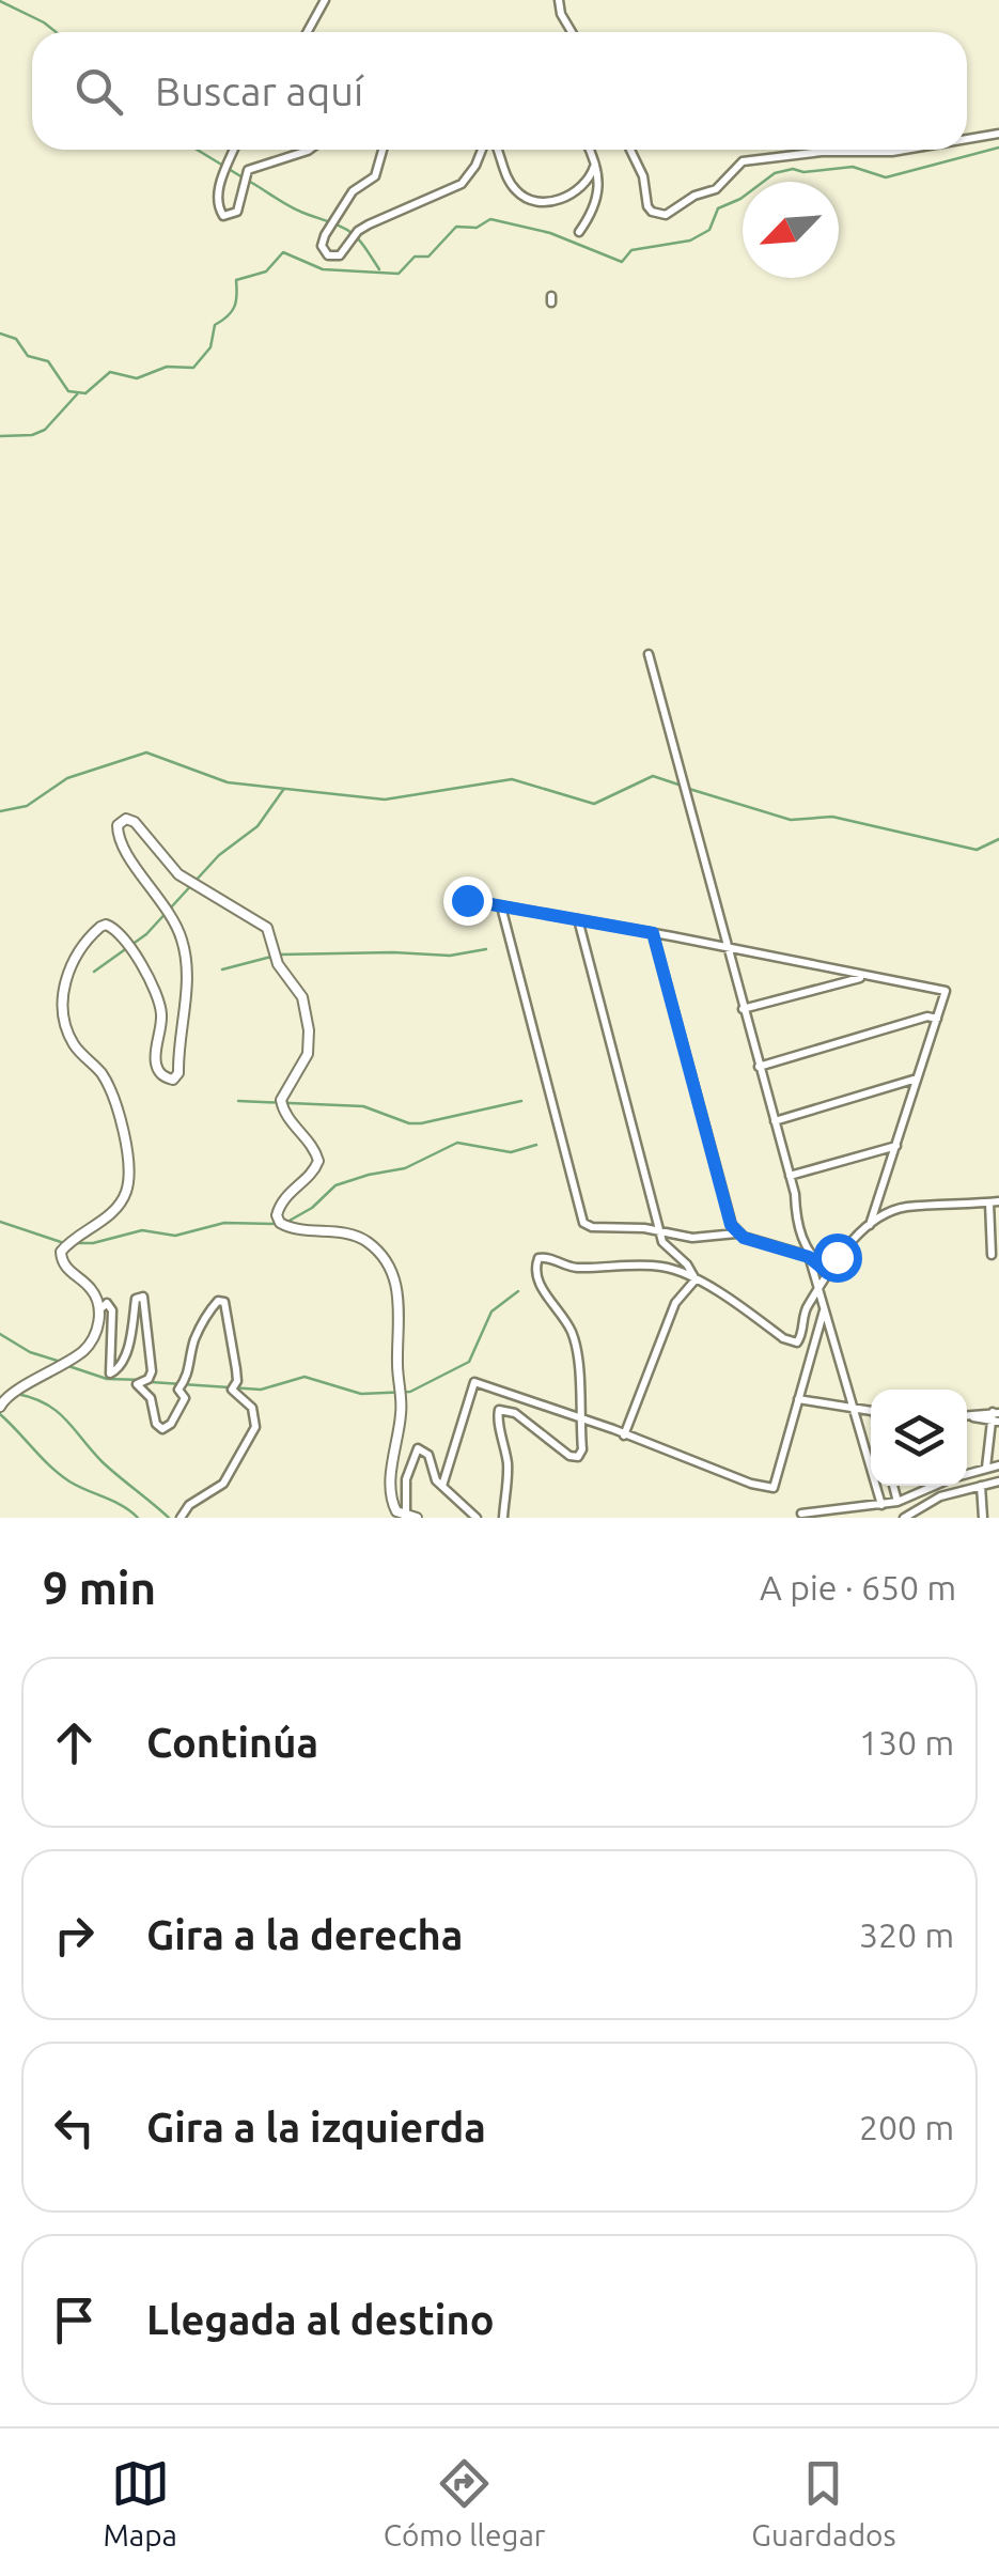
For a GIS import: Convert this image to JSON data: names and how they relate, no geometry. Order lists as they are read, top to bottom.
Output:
{
  "north": "bottom left",
  "page": {
    "search": "Buscar aquí",
    "heading": ["9 min", "A pie · 650 m"],
    "list": [
      ["Continúa", "130 m"],
      ["Gira a la derecha", "320 m"],
      ["Gira a la izquierda", "200 m"],
      "Llegada al destino"
    ],
    "nav": ["Mapa", "Cómo llegar", "Guardados"]
  }
}
